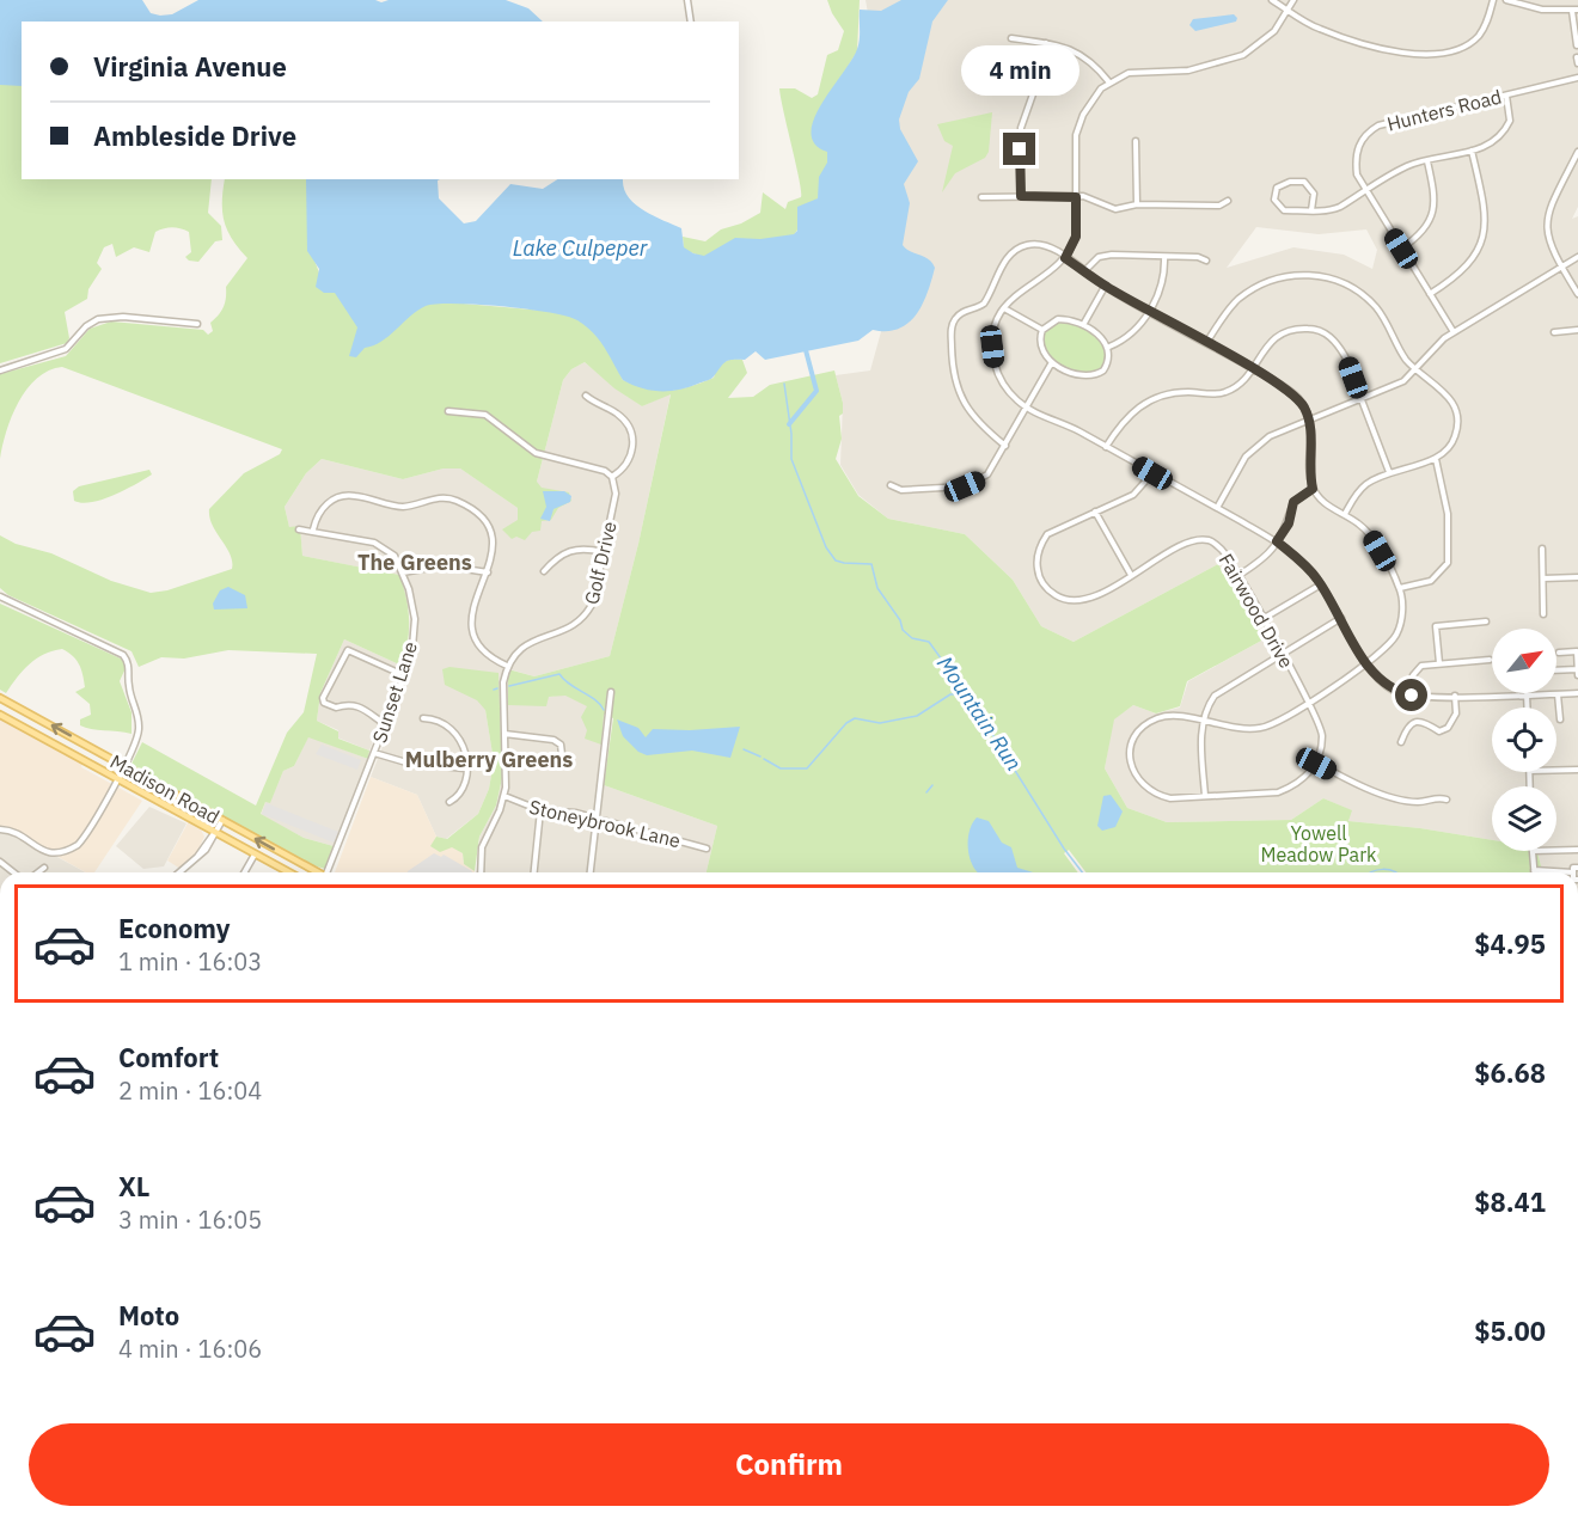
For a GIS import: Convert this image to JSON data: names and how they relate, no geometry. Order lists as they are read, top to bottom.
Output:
{
  "streets": {
    "main road": ["Madison Road"],
    "street": [
      "Hunters Road",
      "Golf Drive",
      "Fairwood Drive",
      "Sunset Lane",
      "Stoneybrook Lane"
    ]
  },
  "districts": ["The Greens", "Mulberry Greens"],
  "water": ["Lake Culpeper", "Mountain Run"],
  "parks": ["Yowell Meadow Park"],
  "north": "top right",
  "page": {
    "banner": ["Virginia Avenue", "Ambleside Drive"],
    "bubble": "4 min",
    "list": [
      {
        "name": "Economy",
        "note": "1 min · 16:03",
        "value": "$4.95"
      },
      {
        "name": "Comfort",
        "note": "2 min · 16:04",
        "value": "$6.68"
      },
      {
        "name": "XL",
        "note": "3 min · 16:05",
        "value": "$8.41"
      },
      {
        "name": "Moto",
        "note": "4 min · 16:06",
        "value": "$5.00"
      }
    ],
    "buttons": "Confirm"
  }
}
